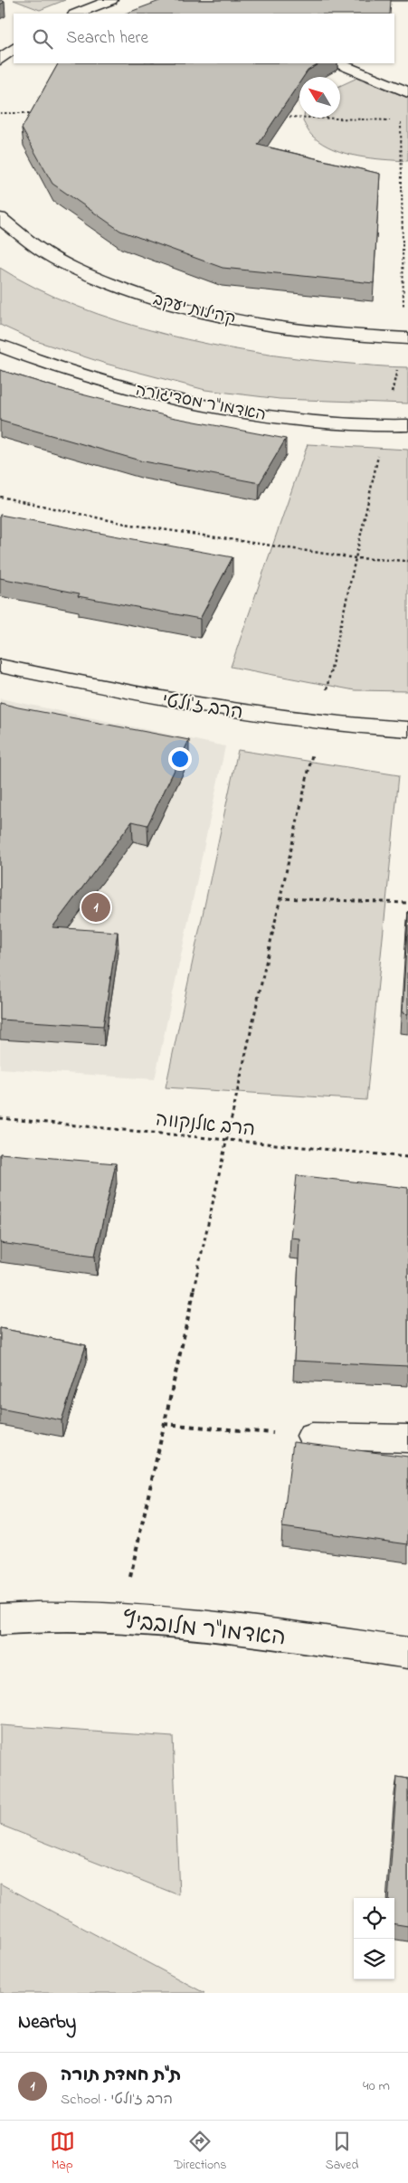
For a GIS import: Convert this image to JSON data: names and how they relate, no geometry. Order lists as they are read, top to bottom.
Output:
{
  "streets": {
    "street": [
      "קהילות יעקב",
      "האדמו\"ר מסדיגורה",
      "הרב ז'ולטי",
      "האדמו\"ר מלובביץ"
    ],
    "path": ["הרב אלנקווה"]
  },
  "north": "top left",
  "page": {
    "search": "Search here",
    "pins": "1",
    "heading": "Nearby",
    "list": [
      {
        "mark": "1",
        "name": "ת\"ת חמדת תורה",
        "note": "School · הרב ז'ולטי",
        "value": "40 m"
      }
    ],
    "nav": ["Map", "Directions", "Saved"]
  }
}
